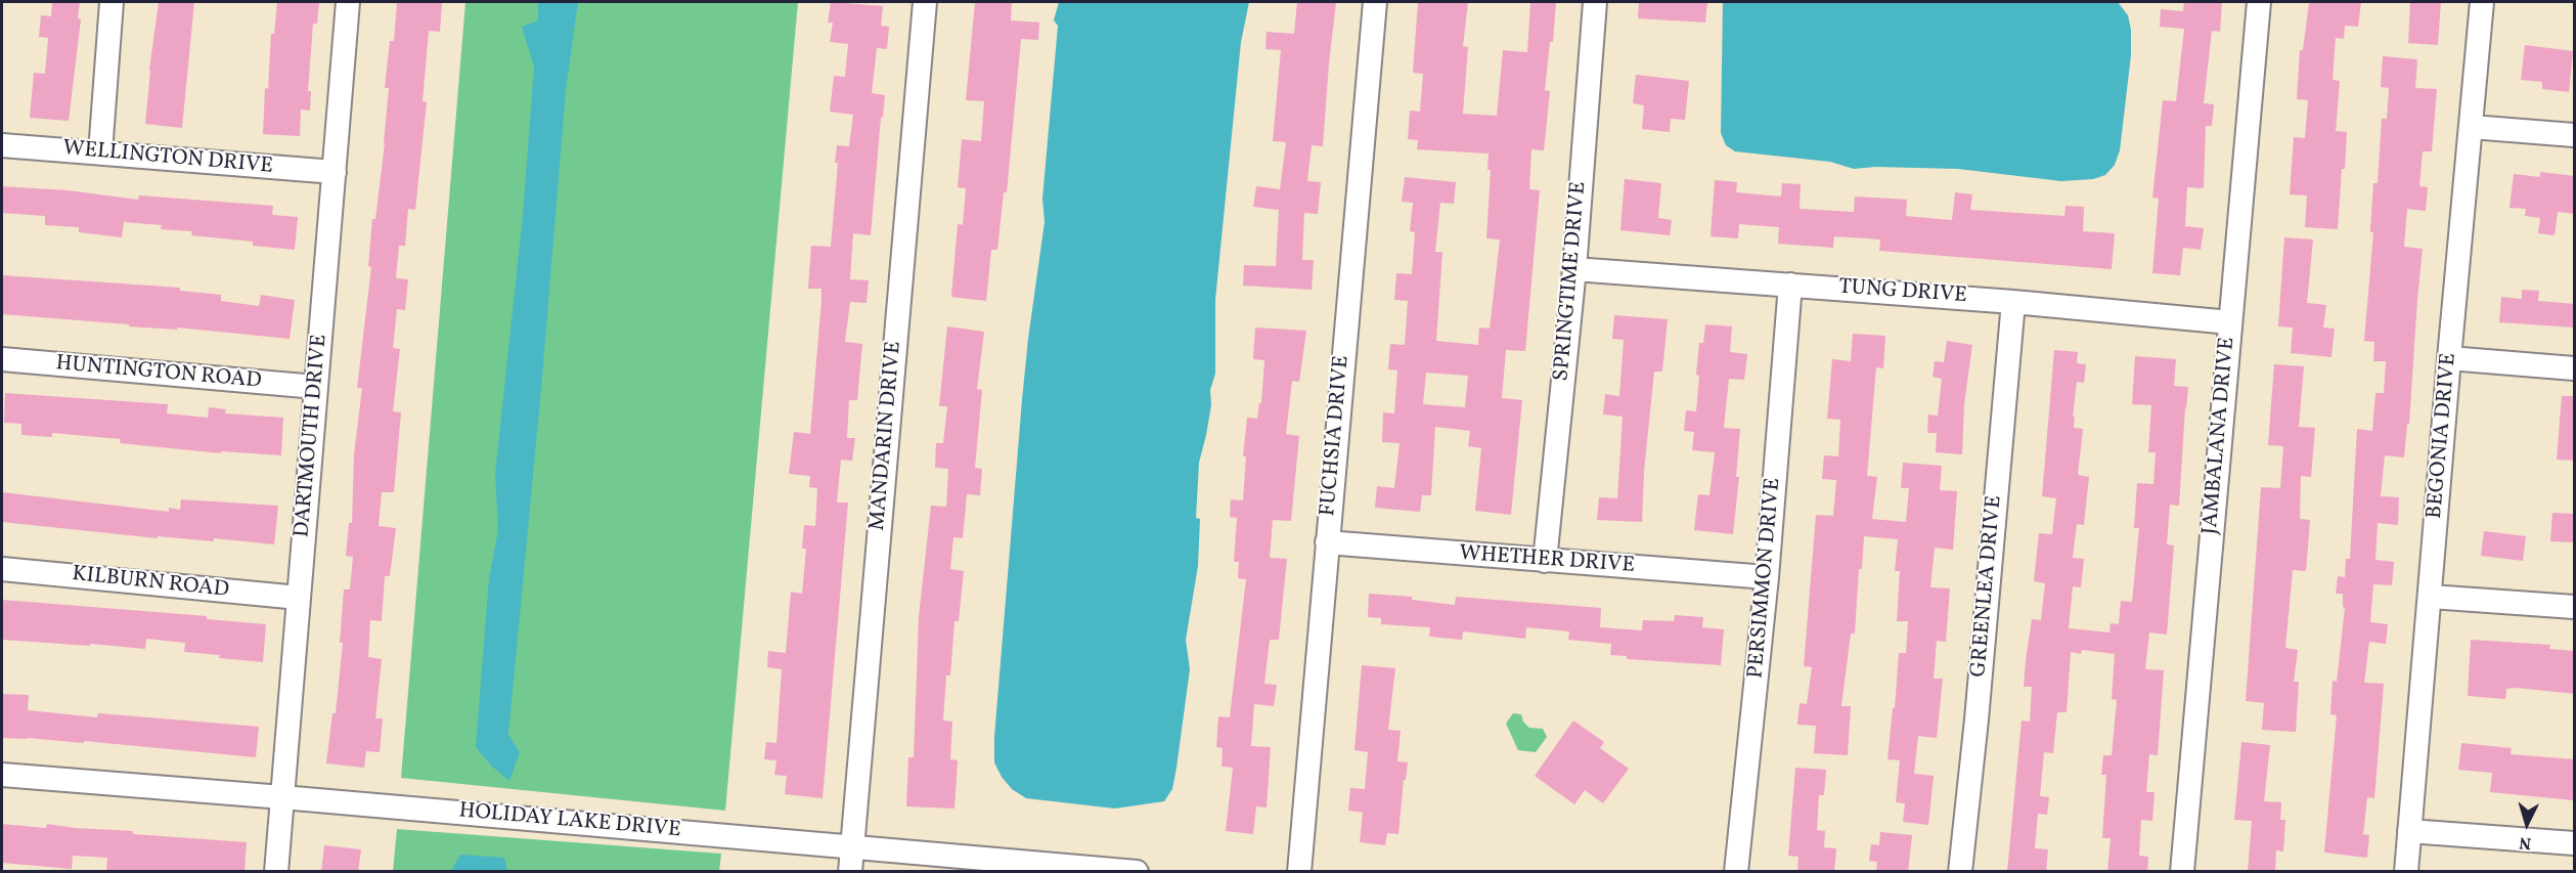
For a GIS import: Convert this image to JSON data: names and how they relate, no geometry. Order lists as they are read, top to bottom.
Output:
{
  "streets": {
    "street": [
      "WELLINGTON DRIVE",
      "SPRINGTIME DRIVE",
      "TUNG DRIVE",
      "HUNTINGTON ROAD",
      "DARTMOUTH DRIVE",
      "MANDARIN DRIVE",
      "FUCHSIA DRIVE",
      "JAMBALANA DRIVE",
      "BEGONIA DRIVE",
      "WHETHER DRIVE",
      "PERSIMMON DRIVE",
      "KILBURN ROAD",
      "GREENLEA DRIVE",
      "HOLIDAY LAKE DRIVE"
    ]
  },
  "crossings": [
    ["WELLINGTON DRIVE", "DARTMOUTH DRIVE"],
    ["SPRINGTIME DRIVE", "TUNG DRIVE"],
    ["SPRINGTIME DRIVE", "WHETHER DRIVE"],
    ["TUNG DRIVE", "JAMBALANA DRIVE"],
    ["TUNG DRIVE", "PERSIMMON DRIVE"],
    ["TUNG DRIVE", "GREENLEA DRIVE"],
    ["HUNTINGTON ROAD", "DARTMOUTH DRIVE"],
    ["DARTMOUTH DRIVE", "KILBURN ROAD"],
    ["DARTMOUTH DRIVE", "HOLIDAY LAKE DRIVE"],
    ["MANDARIN DRIVE", "HOLIDAY LAKE DRIVE"],
    ["FUCHSIA DRIVE", "WHETHER DRIVE"],
    ["WHETHER DRIVE", "PERSIMMON DRIVE"]
  ],
  "north": "bottom"
}
